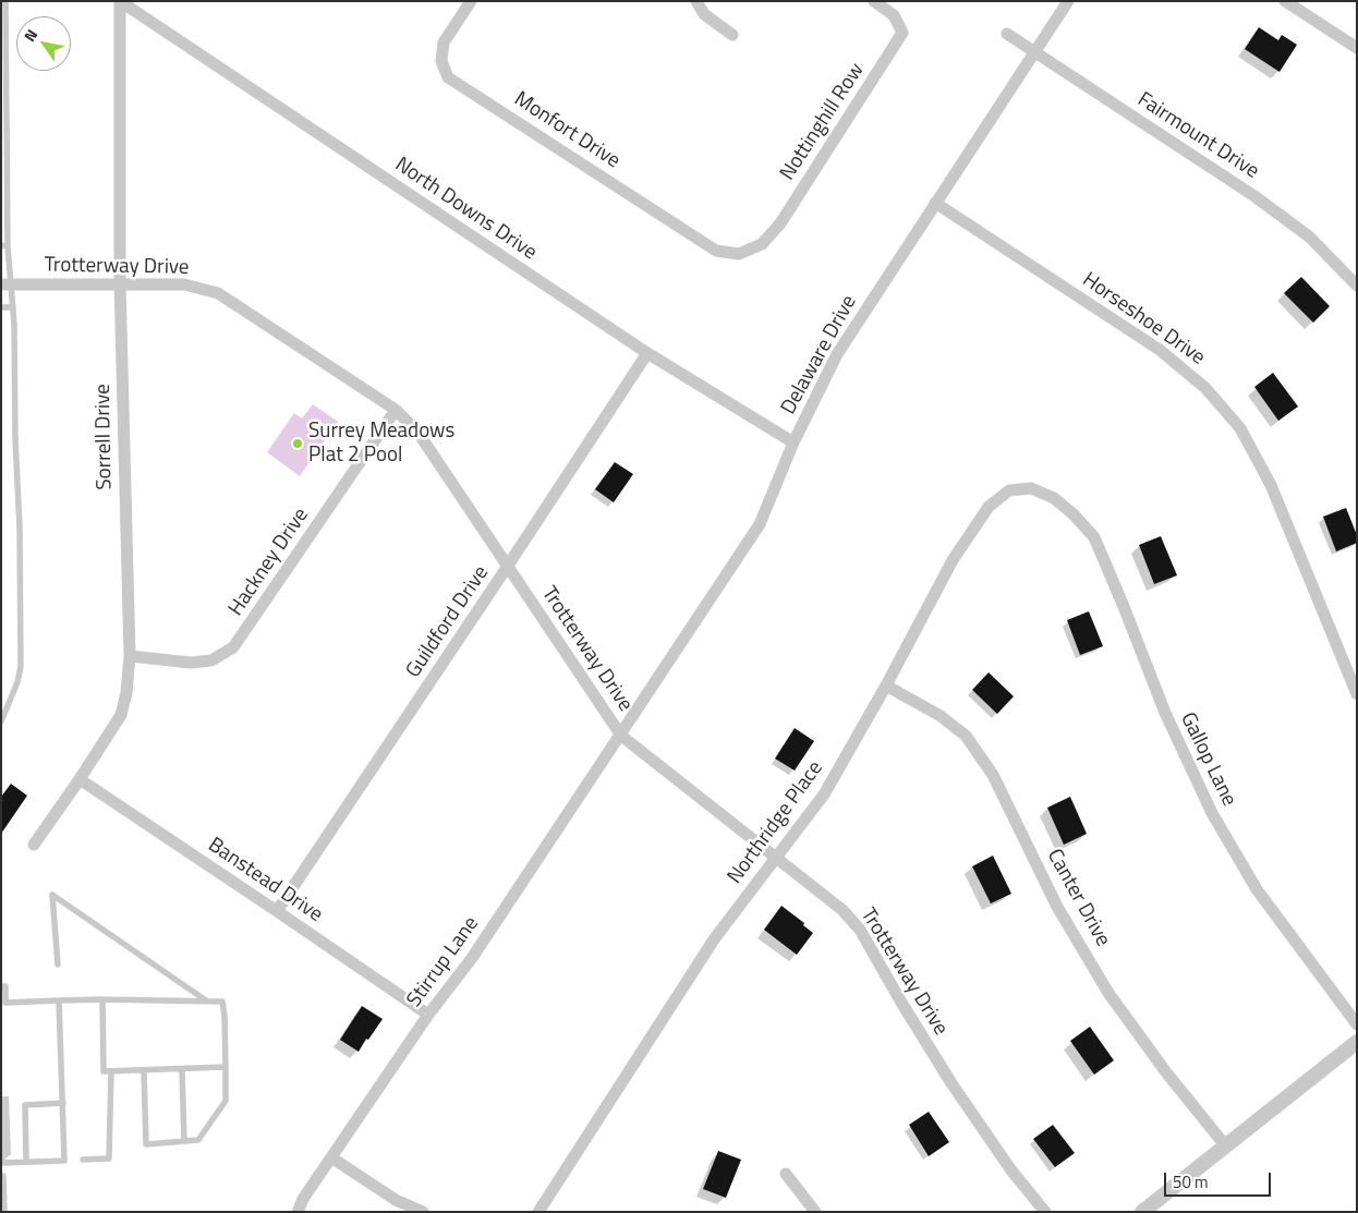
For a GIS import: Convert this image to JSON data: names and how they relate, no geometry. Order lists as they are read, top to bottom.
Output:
{
  "streets": {
    "street": [
      "Nottinghill Row",
      "Monfort Drive",
      "Fairmount Drive",
      "North Downs Drive",
      "Trotterway Drive",
      "Horseshoe Drive",
      "Delaware Drive",
      "Sorrell Drive",
      "Hackney Drive",
      "Guildford Drive",
      "Gallop Lane",
      "Northridge Place",
      "Banstead Drive",
      "Canter Drive",
      "Stirrup Lane"
    ]
  },
  "crossings": [
    ["Nottinghill Row", "Monfort Drive"],
    ["Fairmount Drive", "Delaware Drive"],
    ["North Downs Drive", "Delaware Drive"],
    ["North Downs Drive", "Sorrell Drive"],
    ["North Downs Drive", "Guildford Drive"],
    ["Trotterway Drive", "Delaware Drive"],
    ["Trotterway Drive", "Sorrell Drive"],
    ["Trotterway Drive", "Hackney Drive"],
    ["Trotterway Drive", "Guildford Drive"],
    ["Trotterway Drive", "Northridge Place"],
    ["Trotterway Drive", "Stirrup Lane"],
    ["Horseshoe Drive", "Delaware Drive"],
    ["Delaware Drive", "Stirrup Lane"],
    ["Sorrell Drive", "Hackney Drive"],
    ["Sorrell Drive", "Banstead Drive"],
    ["Guildford Drive", "Banstead Drive"],
    ["Gallop Lane", "Northridge Place"],
    ["Northridge Place", "Canter Drive"],
    ["Banstead Drive", "Stirrup Lane"]
  ],
  "places": ["Surrey Meadows Plat 2 Pool"],
  "scale_bar": "50 m",
  "north": "top left"
}
